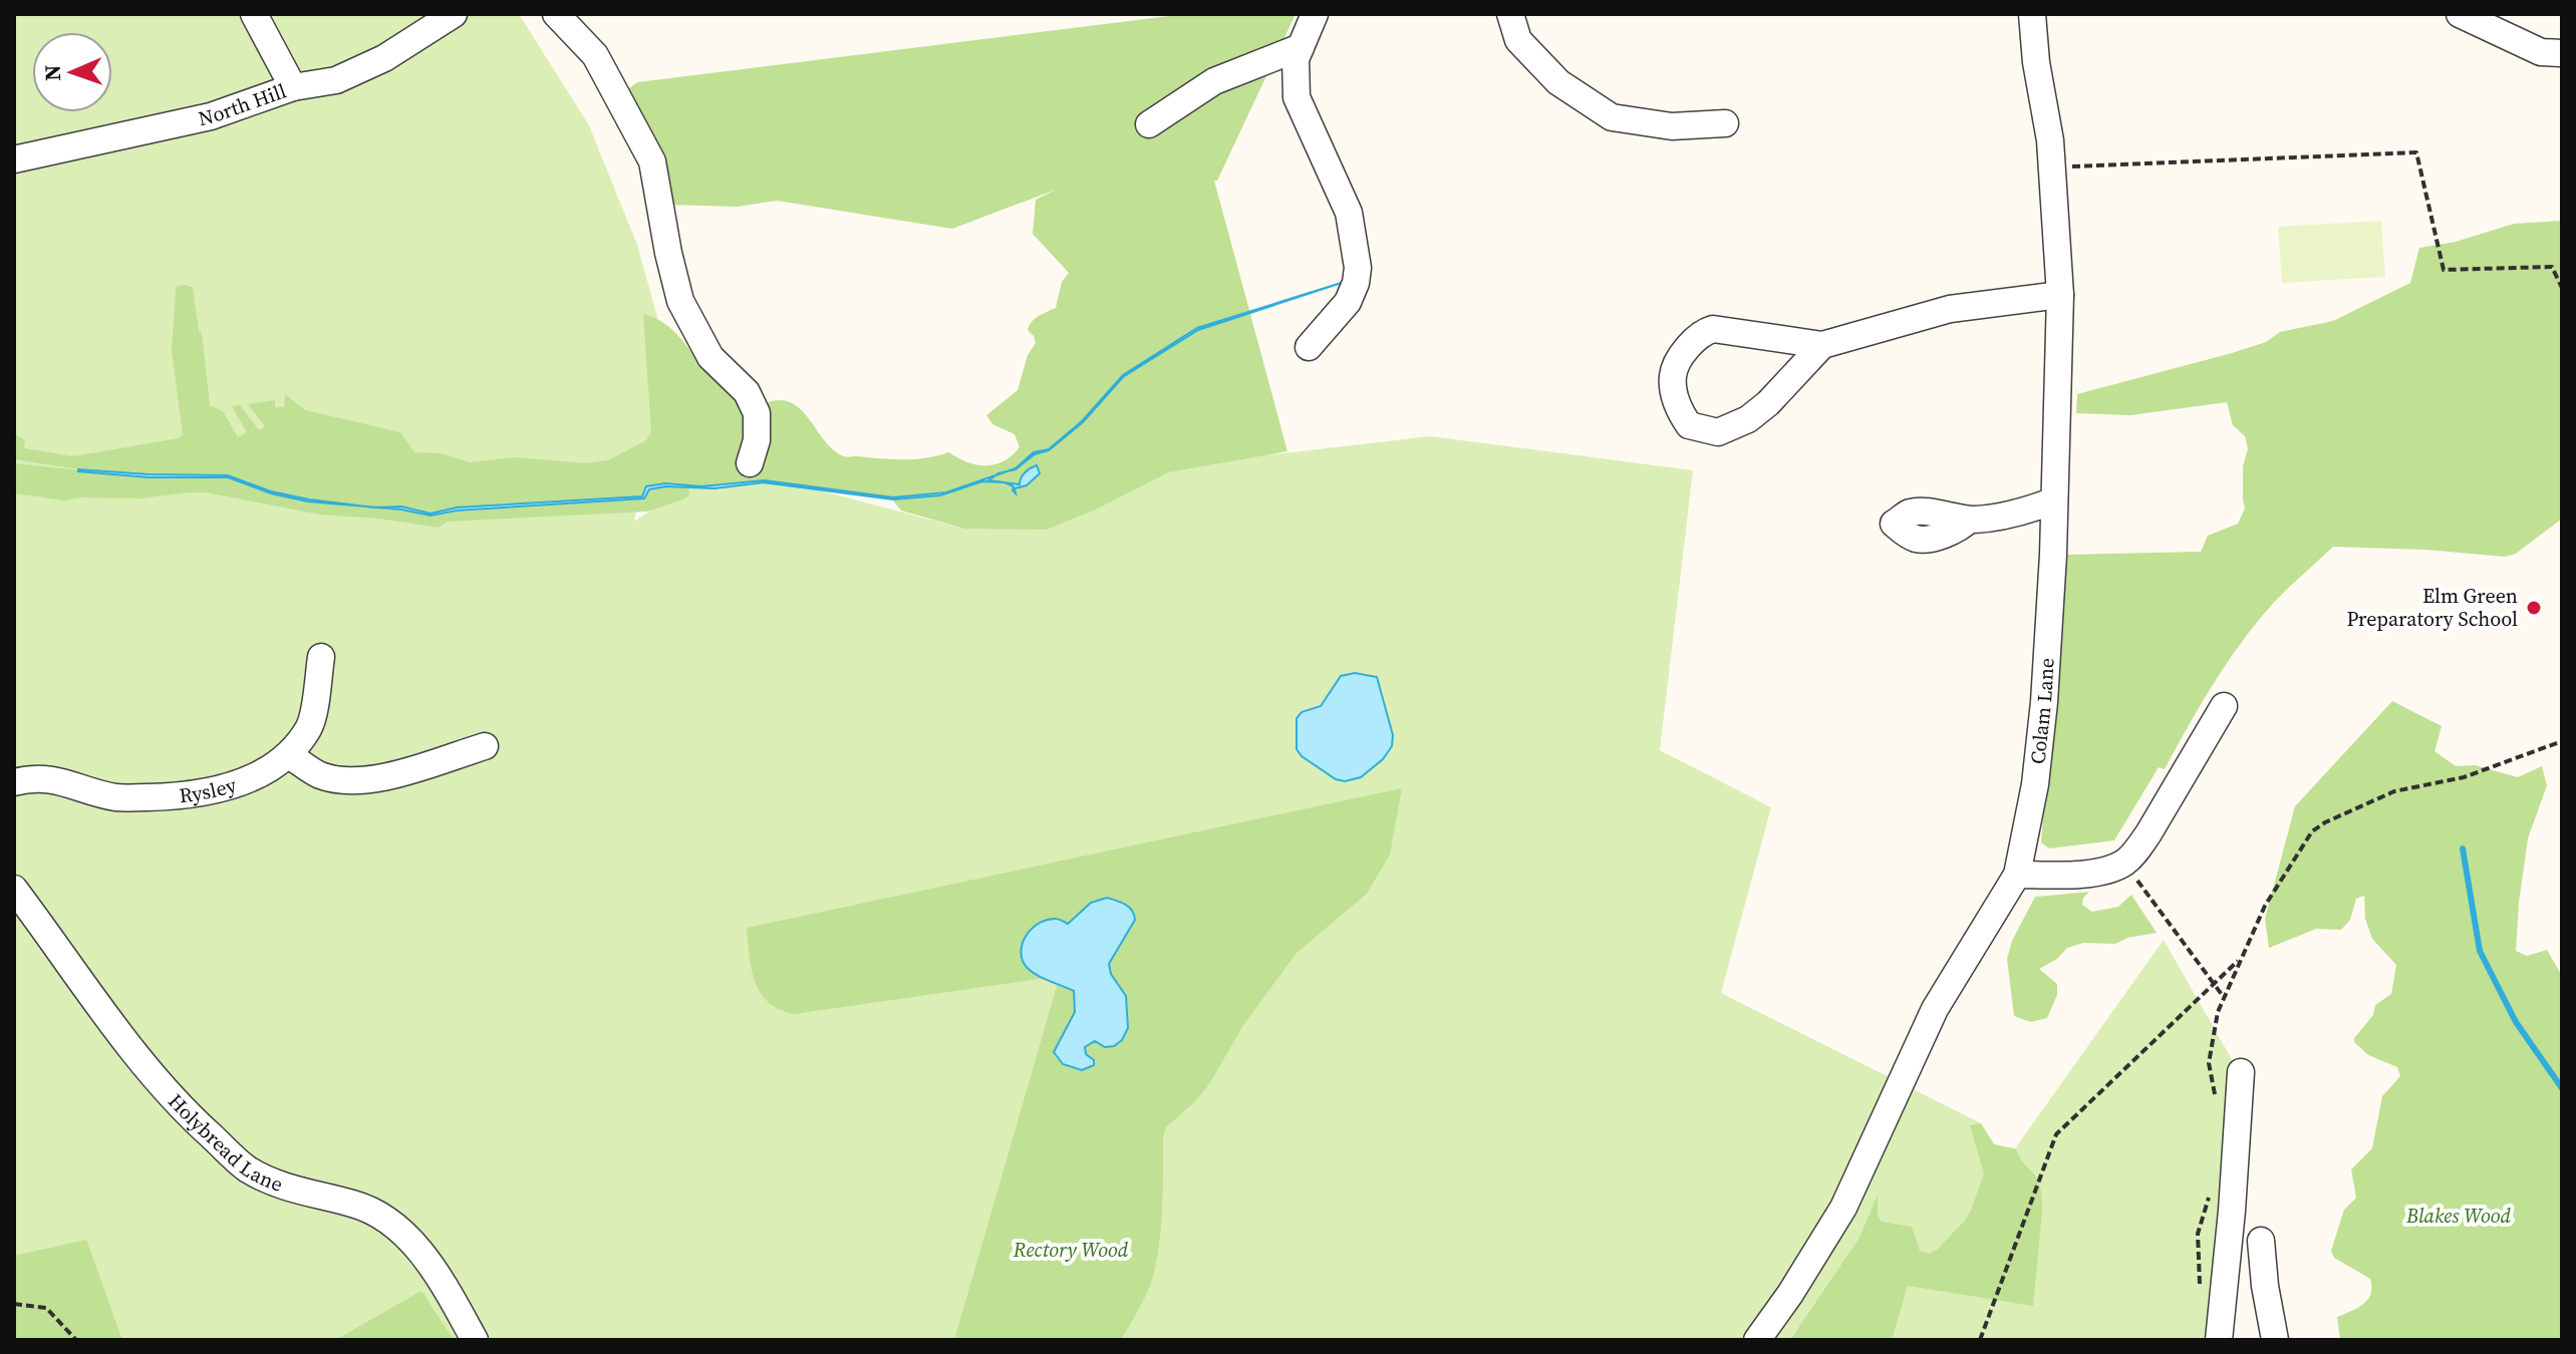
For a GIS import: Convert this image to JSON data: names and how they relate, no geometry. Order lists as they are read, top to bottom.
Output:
{
  "streets": {
    "street": [
      "North Hill",
      "Colam Lane",
      "Rysley",
      "Holybread Lane"
    ]
  },
  "parks": ["Blakes Wood", "Rectory Wood"],
  "places": ["Elm Green Preparatory School"],
  "north": "left"
}
